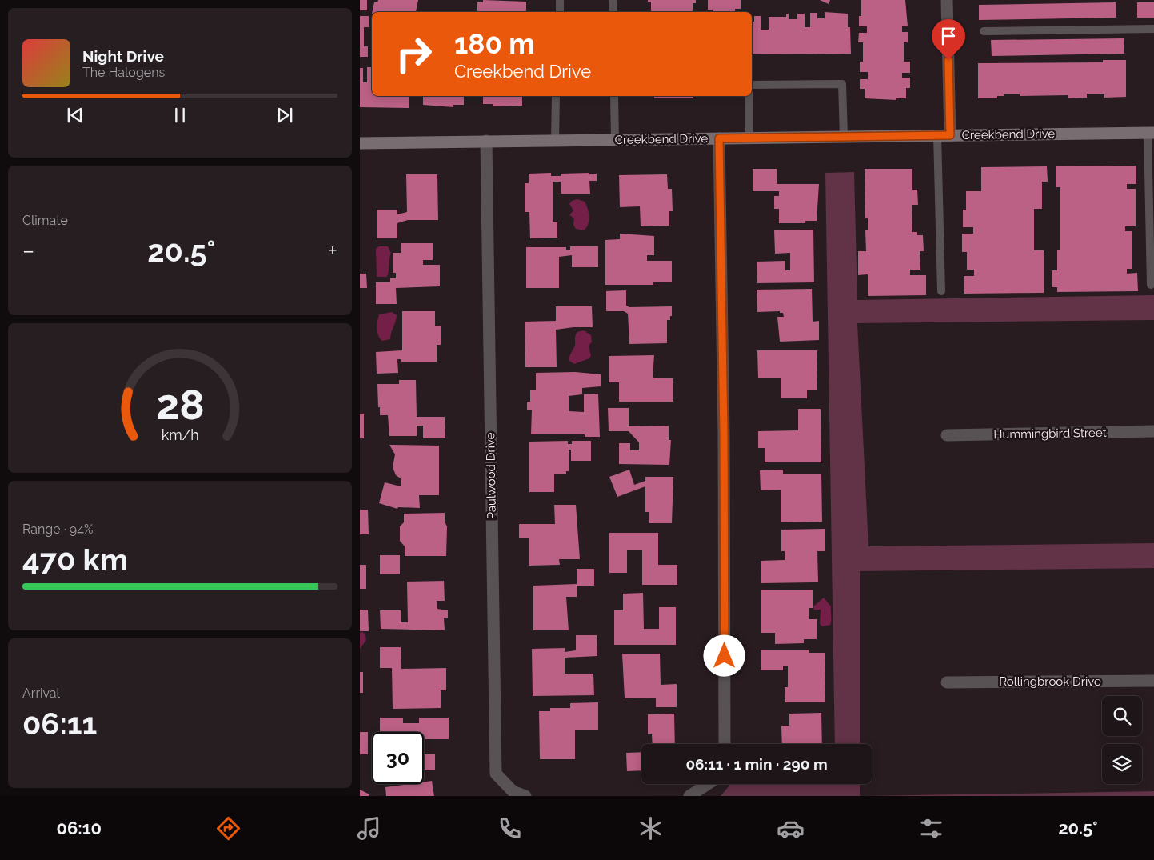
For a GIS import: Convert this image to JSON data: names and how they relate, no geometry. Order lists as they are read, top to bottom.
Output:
{
  "streets": {
    "street": [
      "Creekbend Drive",
      "Hummingbird Street",
      "Paulwood Drive",
      "Rollingbrook Drive"
    ]
  },
  "crossings": [
    ["Creekbend Drive", "Paulwood Drive"]
  ],
  "page": {
    "turn": ["180 m", "Creekbend Drive"],
    "song": ["Night Drive", "The Halogens"],
    "tile": [
      "Climate",
      ["Range · 94%", "470 km"],
      ["Arrival", "06:11"]
    ],
    "heat": ["−", "20.5°", "+"],
    "limit": "30",
    "trip": "06:11 · 1 min · 290 m",
    "tabs": ["06:10", "20.5°"],
    "gauge": ["28", "km/h"]
  }
}
